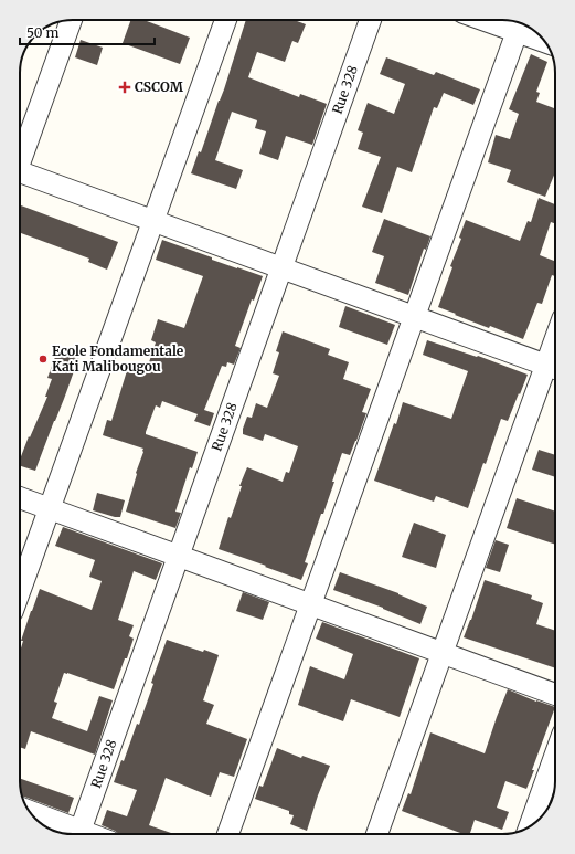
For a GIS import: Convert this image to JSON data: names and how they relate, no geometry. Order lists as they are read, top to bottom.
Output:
{
  "streets": {
    "street": ["Rue 328"]
  },
  "places": {
    "health": ["CSCOM"],
    "other": ["Ecole Fondamentale Kati Malibougou"]
  },
  "scale_bar": "50 m"
}
